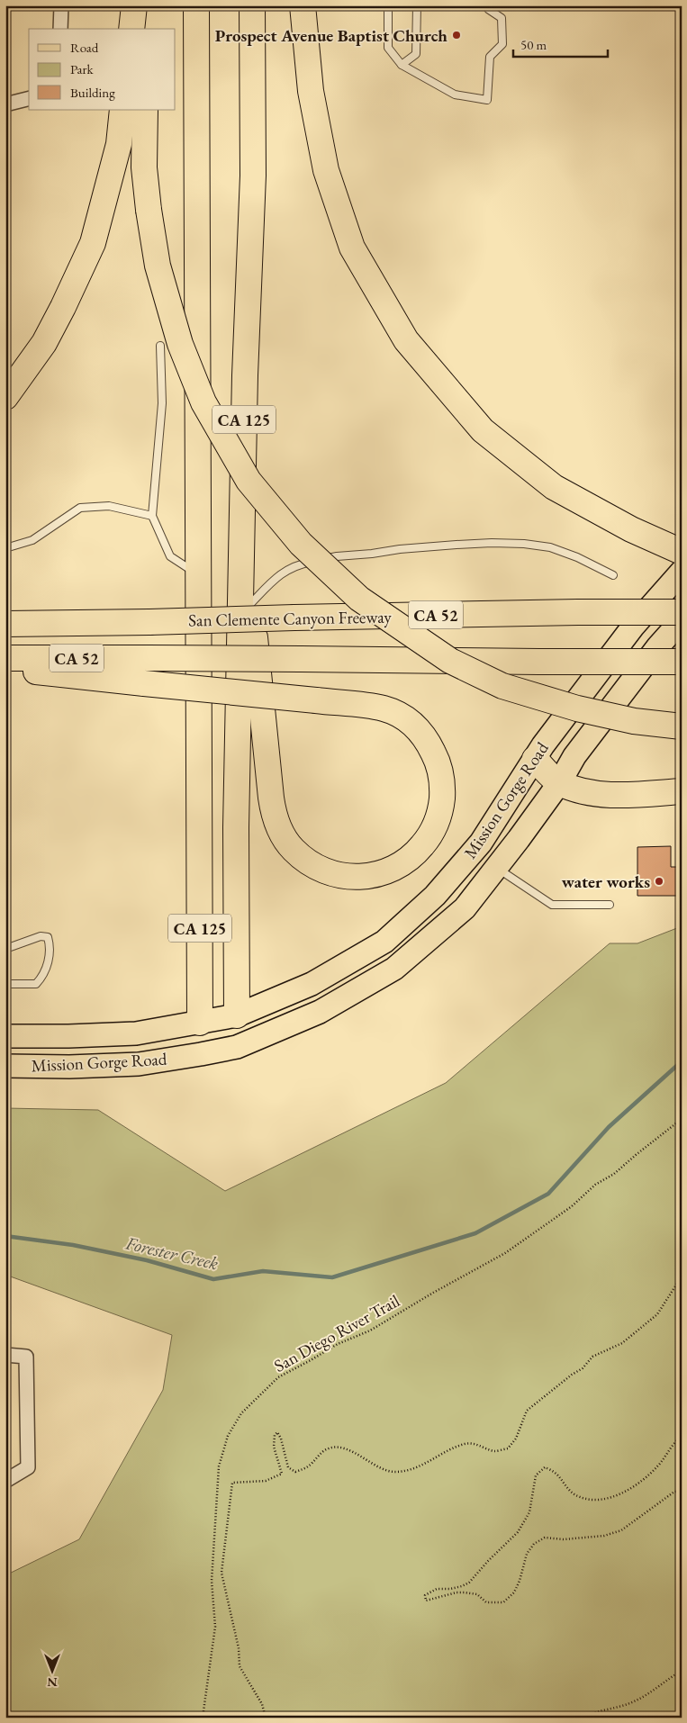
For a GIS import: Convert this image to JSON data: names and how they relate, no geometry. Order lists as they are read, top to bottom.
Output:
{
  "streets": {
    "highway": ["CA 125", "CA 52", "San Clemente Canyon Freeway"],
    "main road": ["Mission Gorge Road"],
    "path": ["San Diego River Trail"]
  },
  "crossings": [
    ["CA 125", "Mission Gorge Road"]
  ],
  "water": ["Forester Creek"],
  "places": ["Prospect Avenue Baptist Church", "water works"],
  "legend": ["Road", "Park", "Building"],
  "scale_bar": "50 m",
  "north": "bottom"
}
